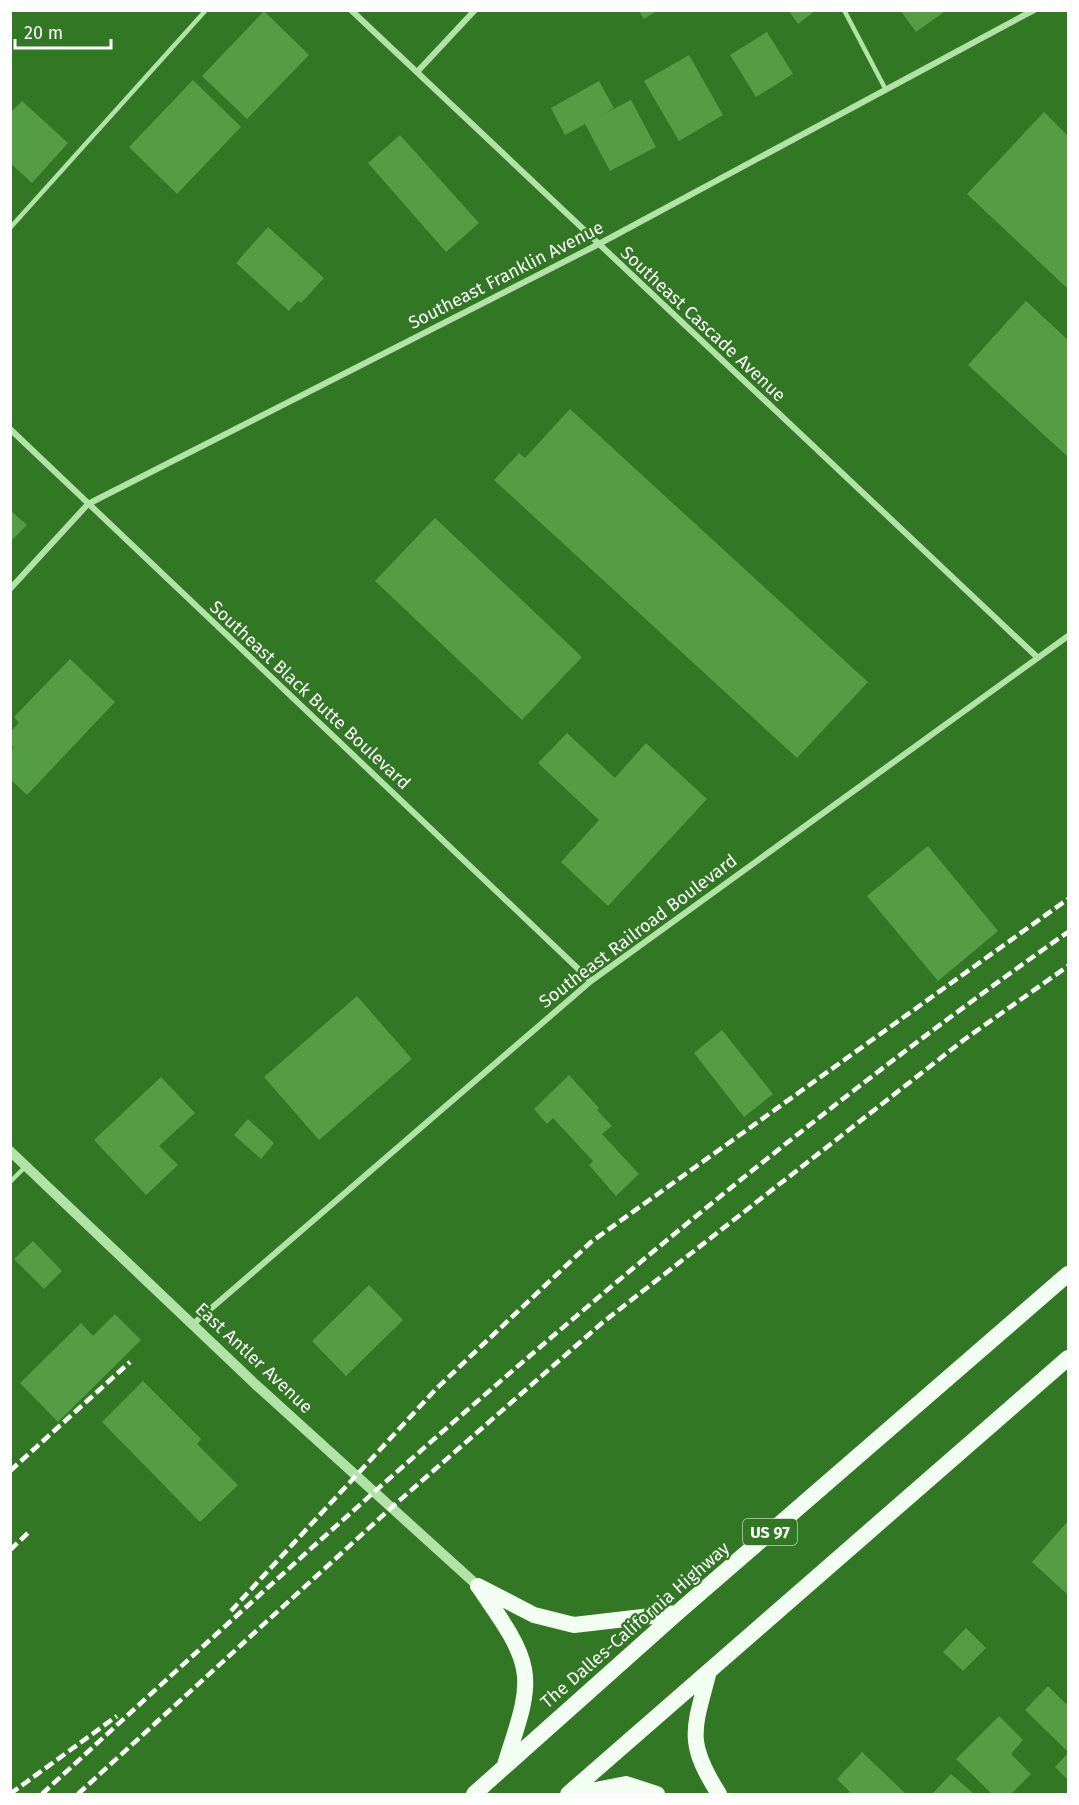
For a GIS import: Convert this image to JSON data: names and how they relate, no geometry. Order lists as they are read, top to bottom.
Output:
{
  "streets": {
    "highway": ["US 97", "The Dalles-California Highway"],
    "street": [
      "Southeast Franklin Avenue",
      "Southeast Cascade Avenue",
      "Southeast Black Butte Boulevard",
      "Southeast Railroad Boulevard",
      "East Antler Avenue"
    ]
  },
  "crossings": [
    ["Southeast Franklin Avenue", "Southeast Cascade Avenue"],
    ["Southeast Franklin Avenue", "Southeast Black Butte Boulevard"],
    ["Southeast Cascade Avenue", "Southeast Railroad Boulevard"],
    ["Southeast Black Butte Boulevard", "Southeast Railroad Boulevard"],
    ["Southeast Railroad Boulevard", "East Antler Avenue"]
  ],
  "scale_bar": "20 m"
}
